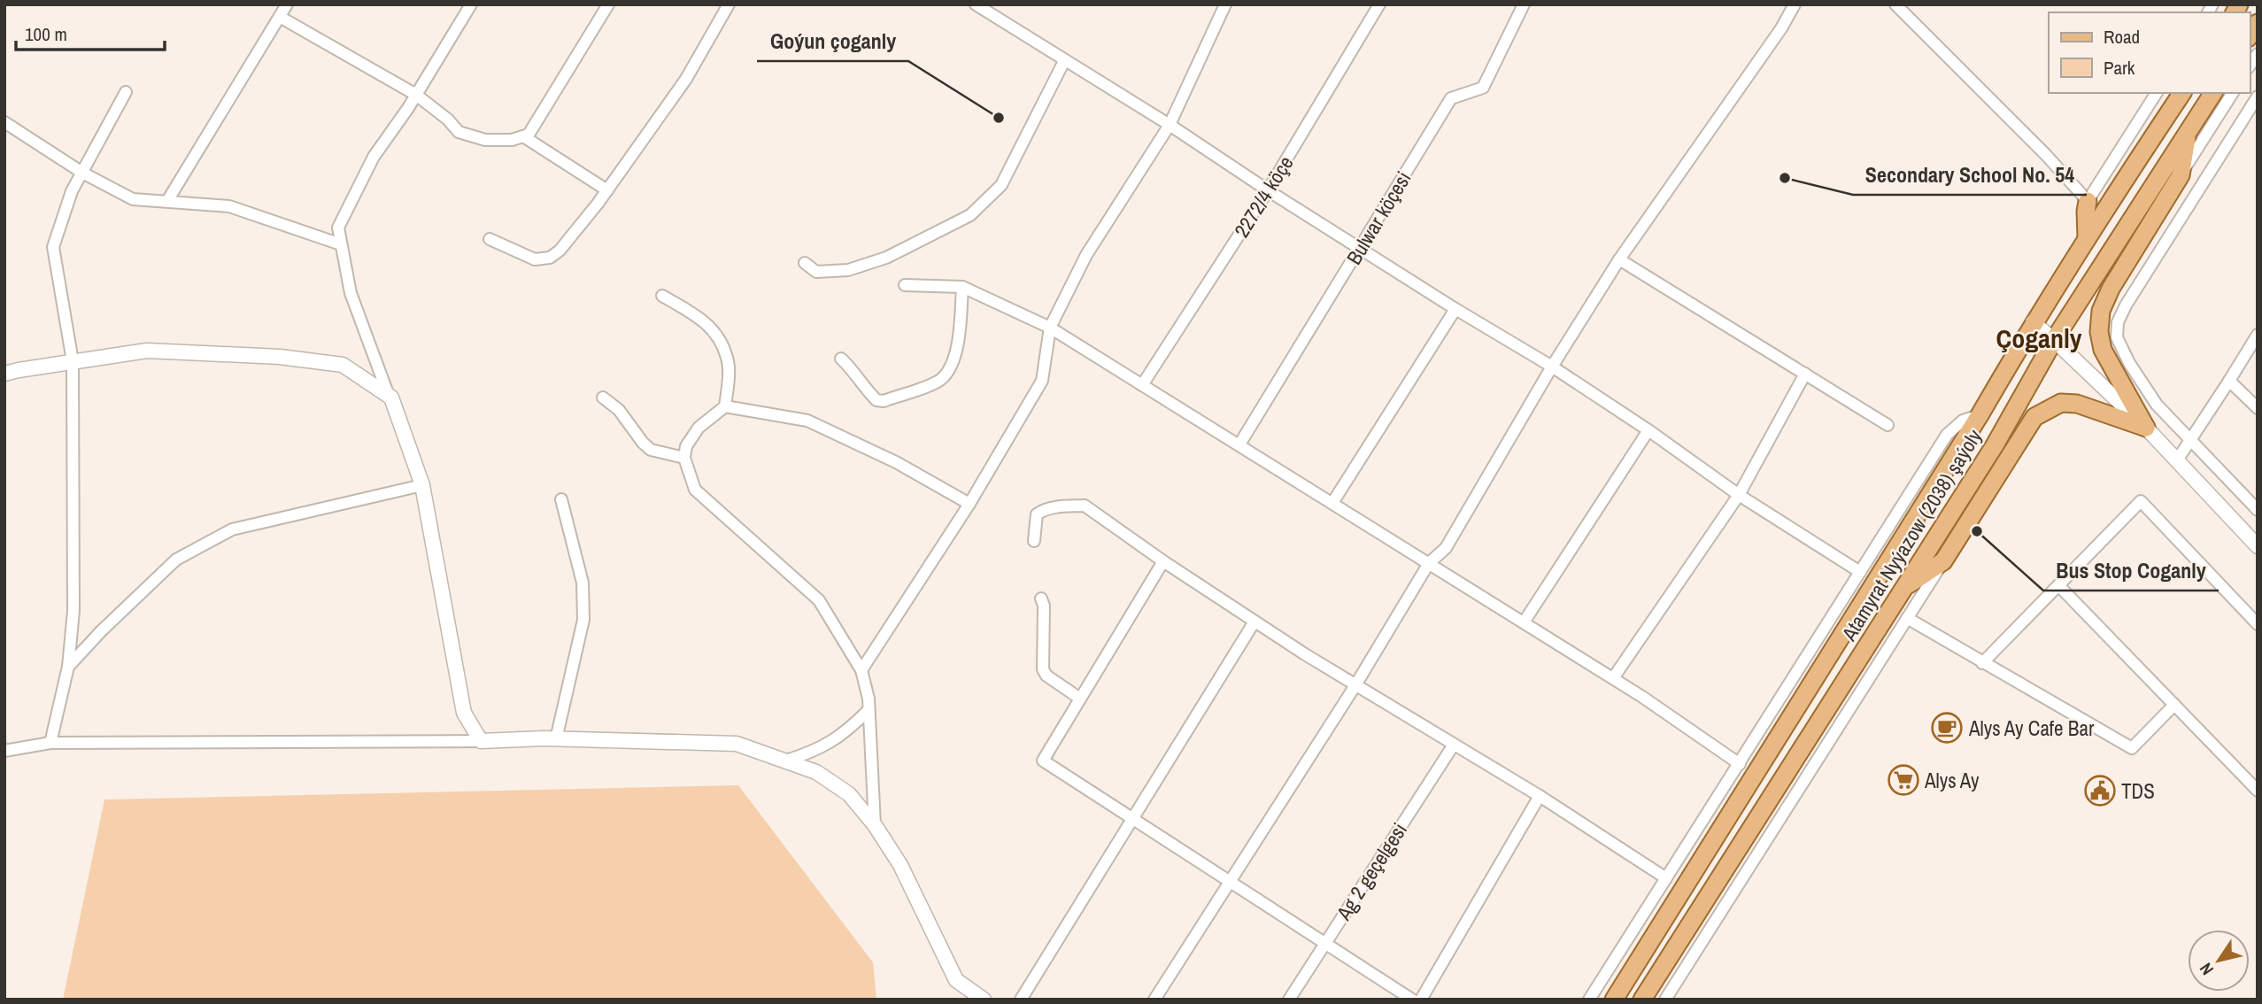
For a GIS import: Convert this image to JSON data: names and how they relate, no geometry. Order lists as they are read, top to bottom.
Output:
{
  "streets": {
    "main road": ["Atamyrat Nyýazow (2038) şaýoly"],
    "street": ["2272/4 köçe", "Bulwar köçesi", "Ag 2 geçelgesi"]
  },
  "districts": ["Çoganly"],
  "places": {
    "other": ["Goýun çoganly", "Secondary School No. 54", "Bus Stop Coganly"],
    "cafe": ["Alys Ay Cafe Bar"],
    "supermarket": ["Alys Ay"],
    "public building": ["TDS"]
  },
  "legend": ["Road", "Park"],
  "scale_bar": "100 m",
  "north": "bottom left"
}
